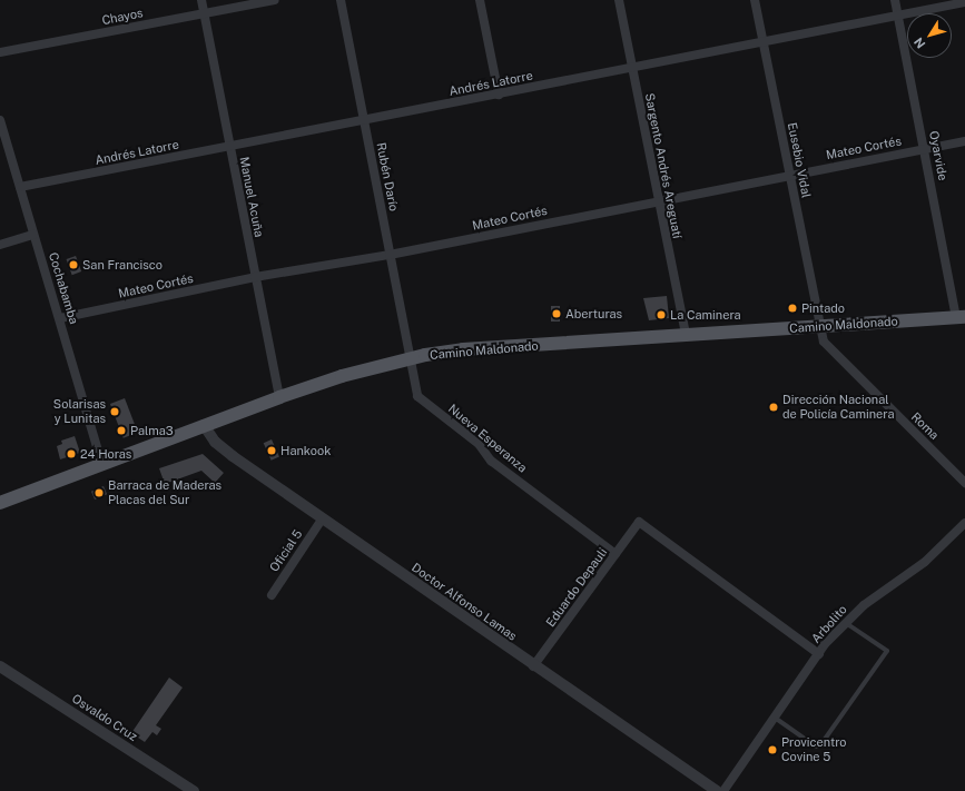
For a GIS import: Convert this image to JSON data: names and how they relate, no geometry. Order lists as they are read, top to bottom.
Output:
{
  "streets": {
    "main road": ["Camino Maldonado"],
    "street": [
      "Chayos",
      "Andrés Latorre",
      "Mateo Cortés",
      "Oyarvide",
      "Eusebio Vidal",
      "Sargento Andrés Areguatí",
      "Rubén Darío",
      "Manuel Acuña",
      "Cochabamba",
      "Roma",
      "Nueva Esperanza",
      "Oficial 5",
      "Eduardo Depauli",
      "Doctor Alfonso Lamas",
      "Arbolito",
      "Osvaldo Cruz"
    ]
  },
  "crossings": [
    ["Chayos", "Manuel Acuña"],
    ["Andrés Latorre", "Oyarvide"],
    ["Andrés Latorre", "Eusebio Vidal"],
    ["Andrés Latorre", "Sargento Andrés Areguatí"],
    ["Andrés Latorre", "Rubén Darío"],
    ["Andrés Latorre", "Manuel Acuña"],
    ["Andrés Latorre", "Cochabamba"],
    ["Mateo Cortés", "Oyarvide"],
    ["Mateo Cortés", "Eusebio Vidal"],
    ["Mateo Cortés", "Sargento Andrés Areguatí"],
    ["Mateo Cortés", "Rubén Darío"],
    ["Mateo Cortés", "Manuel Acuña"],
    ["Mateo Cortés", "Cochabamba"],
    ["Oyarvide", "Camino Maldonado"],
    ["Eusebio Vidal", "Camino Maldonado"],
    ["Eusebio Vidal", "Roma"],
    ["Sargento Andrés Areguatí", "Camino Maldonado"],
    ["Rubén Darío", "Camino Maldonado"],
    ["Rubén Darío", "Nueva Esperanza"],
    ["Manuel Acuña", "Camino Maldonado"],
    ["Cochabamba", "Camino Maldonado"],
    ["Camino Maldonado", "Roma"],
    ["Camino Maldonado", "Nueva Esperanza"],
    ["Camino Maldonado", "Doctor Alfonso Lamas"],
    ["Nueva Esperanza", "Eduardo Depauli"],
    ["Oficial 5", "Doctor Alfonso Lamas"],
    ["Eduardo Depauli", "Doctor Alfonso Lamas"],
    ["Eduardo Depauli", "Arbolito"]
  ],
  "places": [
    "San Francisco",
    "Pintado",
    "Aberturas",
    "La Caminera",
    "Dirección Nacional de Policía Caminera",
    "Solarisas y Lunitas",
    "Palma3",
    "Hankook",
    "24 Horas",
    "Barraca de Maderas Placas del Sur",
    "Provicentro Covine 5"
  ],
  "north": "bottom left"
}
